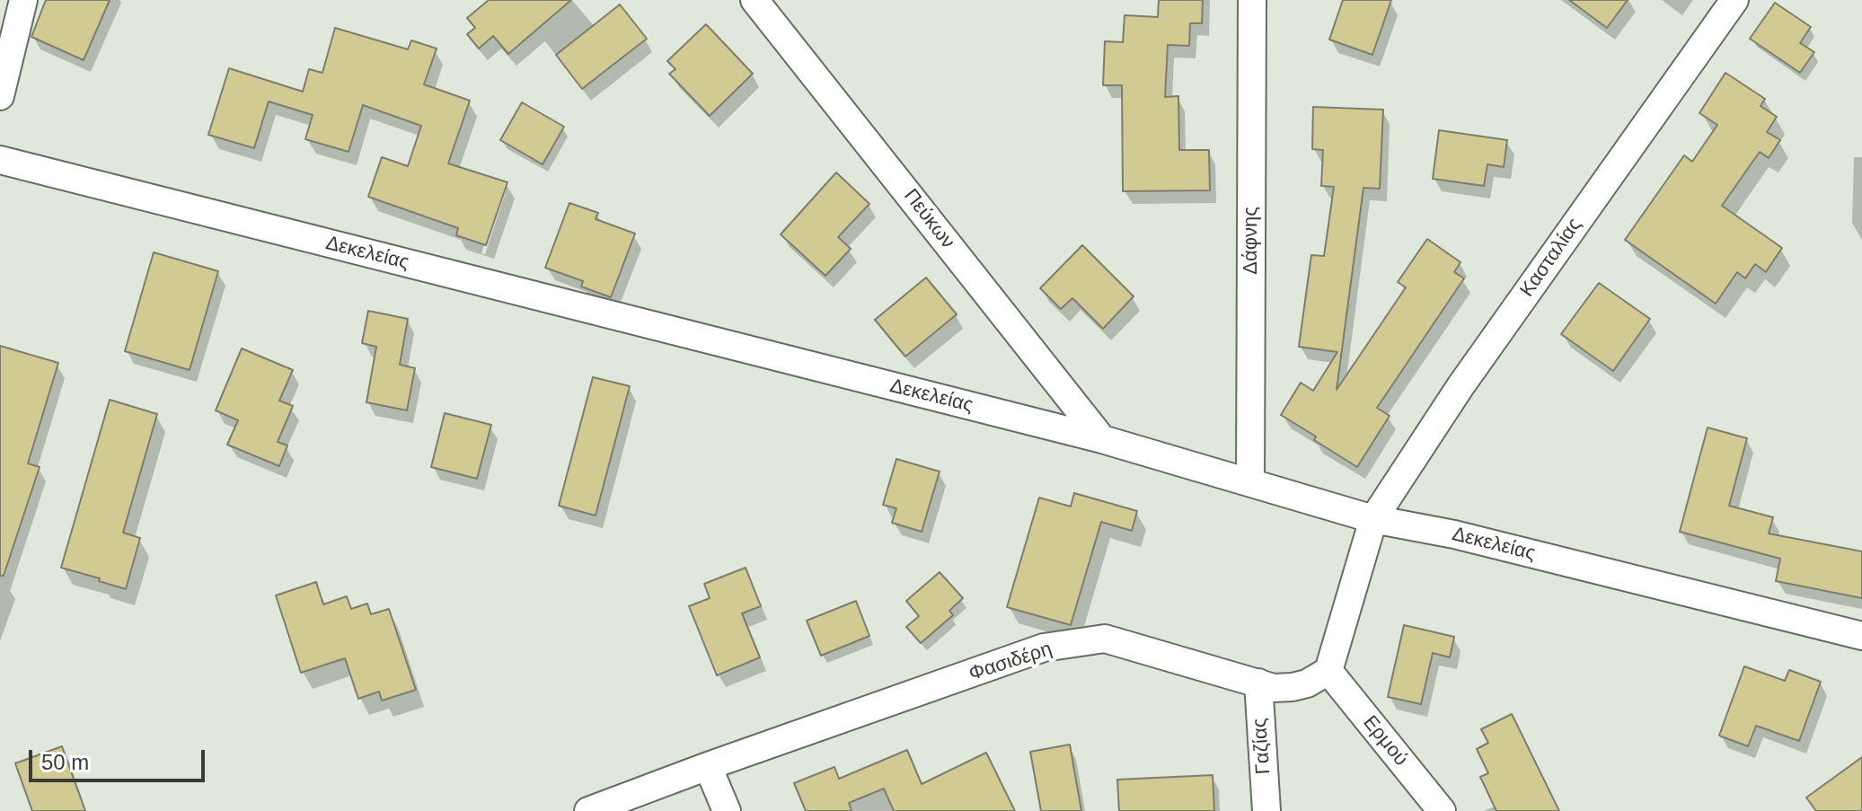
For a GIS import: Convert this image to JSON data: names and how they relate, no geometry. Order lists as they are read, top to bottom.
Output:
{
  "streets": {
    "street": [
      "Πεύκων",
      "Δάφνης",
      "Δεκελείας",
      "Κασταλίας",
      "Φασιδέρη",
      "Ερμού",
      "Γαζίας"
    ]
  },
  "crossings": [
    ["Πεύκων", "Δεκελείας"],
    ["Δάφνης", "Δεκελείας"],
    ["Δεκελείας", "Κασταλίας"],
    ["Φασιδέρη", "Ερμού"],
    ["Φασιδέρη", "Γαζίας"]
  ],
  "scale_bar": "50 m"
}
